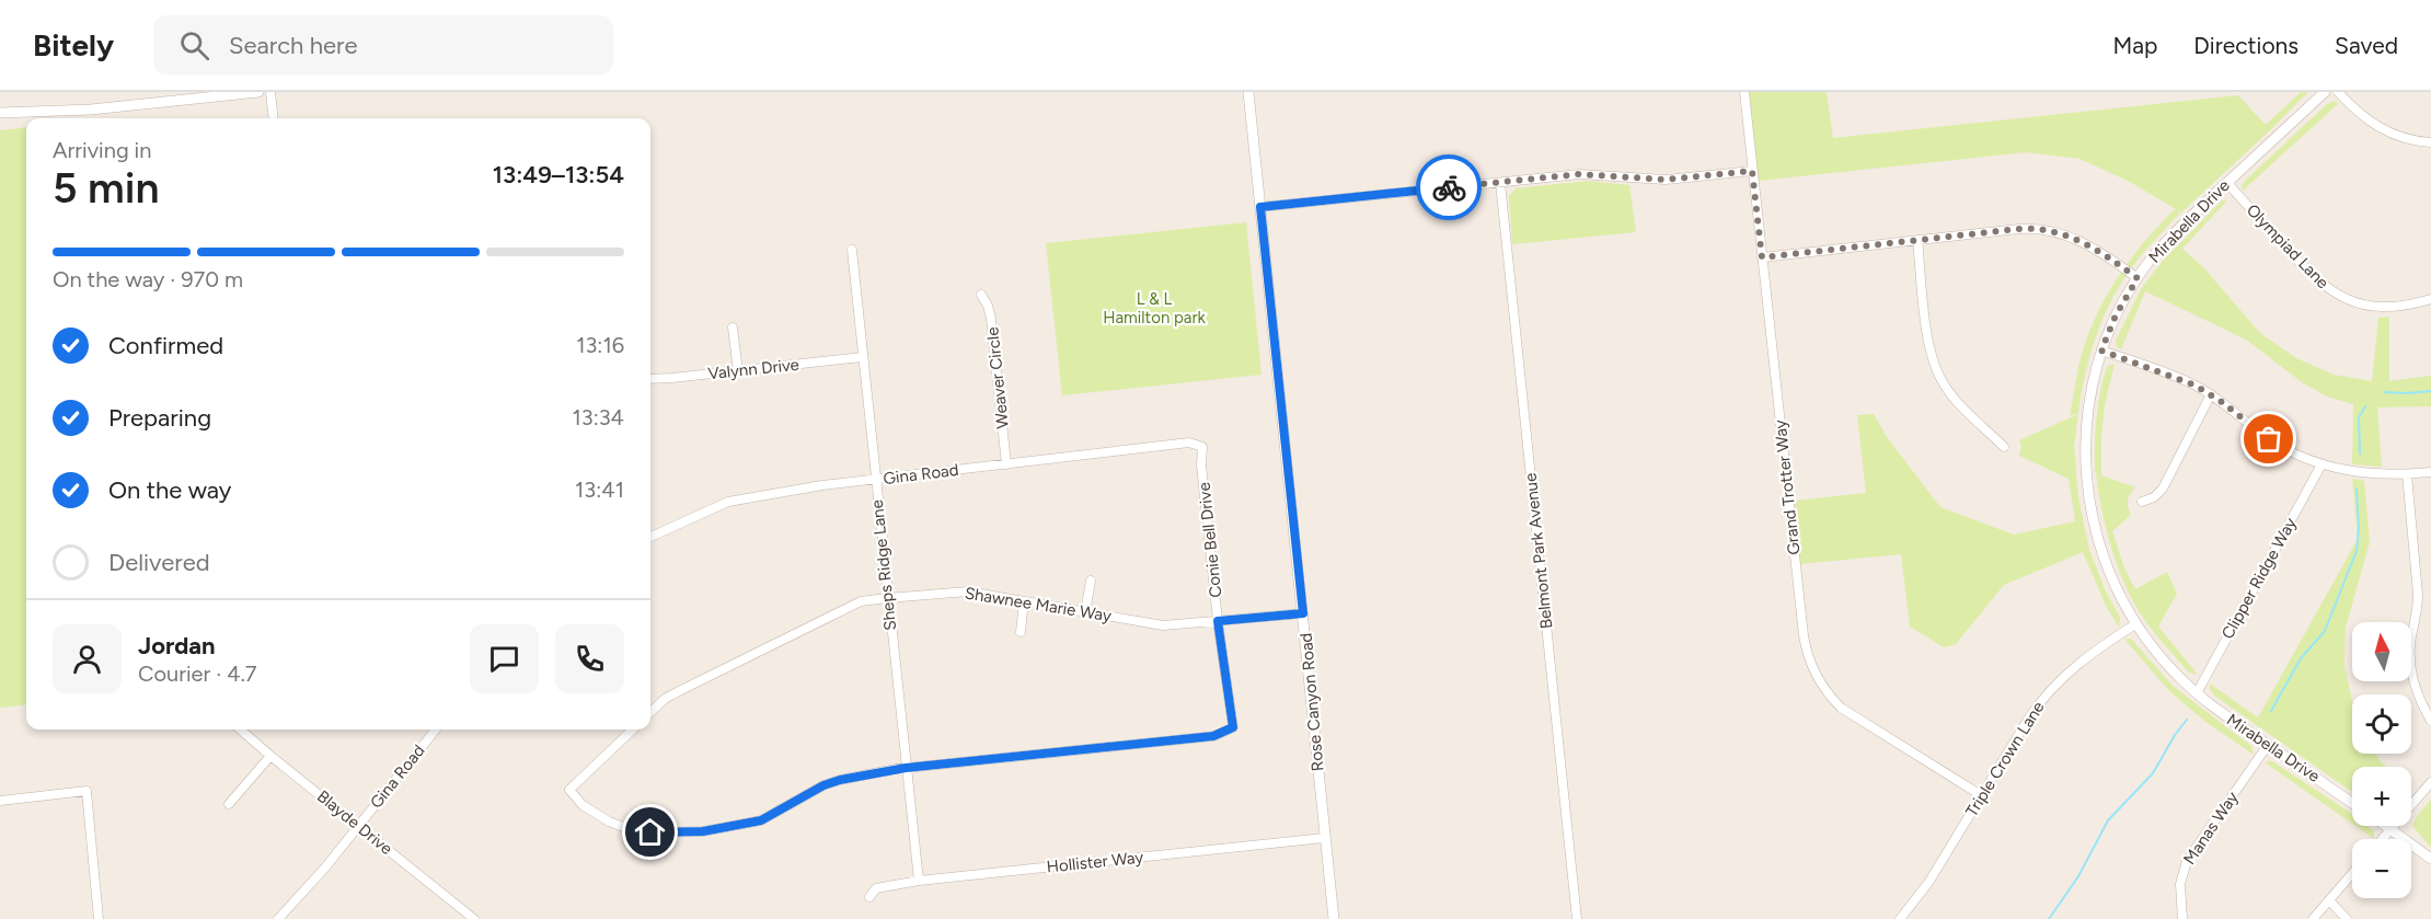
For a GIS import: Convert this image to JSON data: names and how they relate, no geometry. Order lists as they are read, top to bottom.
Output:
{
  "streets": {
    "street": [
      "Mirabella Drive",
      "Olympiad Lane",
      "Valynn Drive",
      "Weaver Circle",
      "Gina Road",
      "Grand Trotter Way",
      "Conie Bell Drive",
      "Belmont Park Avenue",
      "Sheps Ridge Lane",
      "Clipper Ridge Way",
      "Shawnee Marie Way",
      "Rose Canyon Road",
      "Triple Crown Lane",
      "Blayde Drive",
      "Manas Way",
      "Hollister Way"
    ]
  },
  "crossings": [
    ["Mirabella Drive", "Olympiad Lane"],
    ["Mirabella Drive", "Clipper Ridge Way"],
    ["Mirabella Drive", "Triple Crown Lane"],
    ["Mirabella Drive", "Manas Way"],
    ["Valynn Drive", "Sheps Ridge Lane"],
    ["Weaver Circle", "Gina Road"],
    ["Gina Road", "Conie Bell Drive"],
    ["Gina Road", "Sheps Ridge Lane"],
    ["Gina Road", "Blayde Drive"],
    ["Grand Trotter Way", "Triple Crown Lane"],
    ["Conie Bell Drive", "Sheps Ridge Lane"],
    ["Conie Bell Drive", "Shawnee Marie Way"],
    ["Sheps Ridge Lane", "Shawnee Marie Way"],
    ["Sheps Ridge Lane", "Hollister Way"],
    ["Shawnee Marie Way", "Rose Canyon Road"],
    ["Rose Canyon Road", "Hollister Way"]
  ],
  "parks": ["L & L Hamilton park"],
  "north": "top",
  "page": {
    "header": "Bitely",
    "search": "Search here",
    "nav": ["Map", "Directions", "Saved"],
    "heading": ["5 min", "Arriving in", "13:49–13:54"],
    "panel": ["Jordan", "Courier · 4.7"],
    "bar": "On the way · 970 m",
    "list": [
      ["Confirmed", "13:16"],
      ["Preparing", "13:34"],
      ["On the way", "13:41"],
      "Delivered"
    ],
    "map_buttons": ["+", "−"]
  }
}
